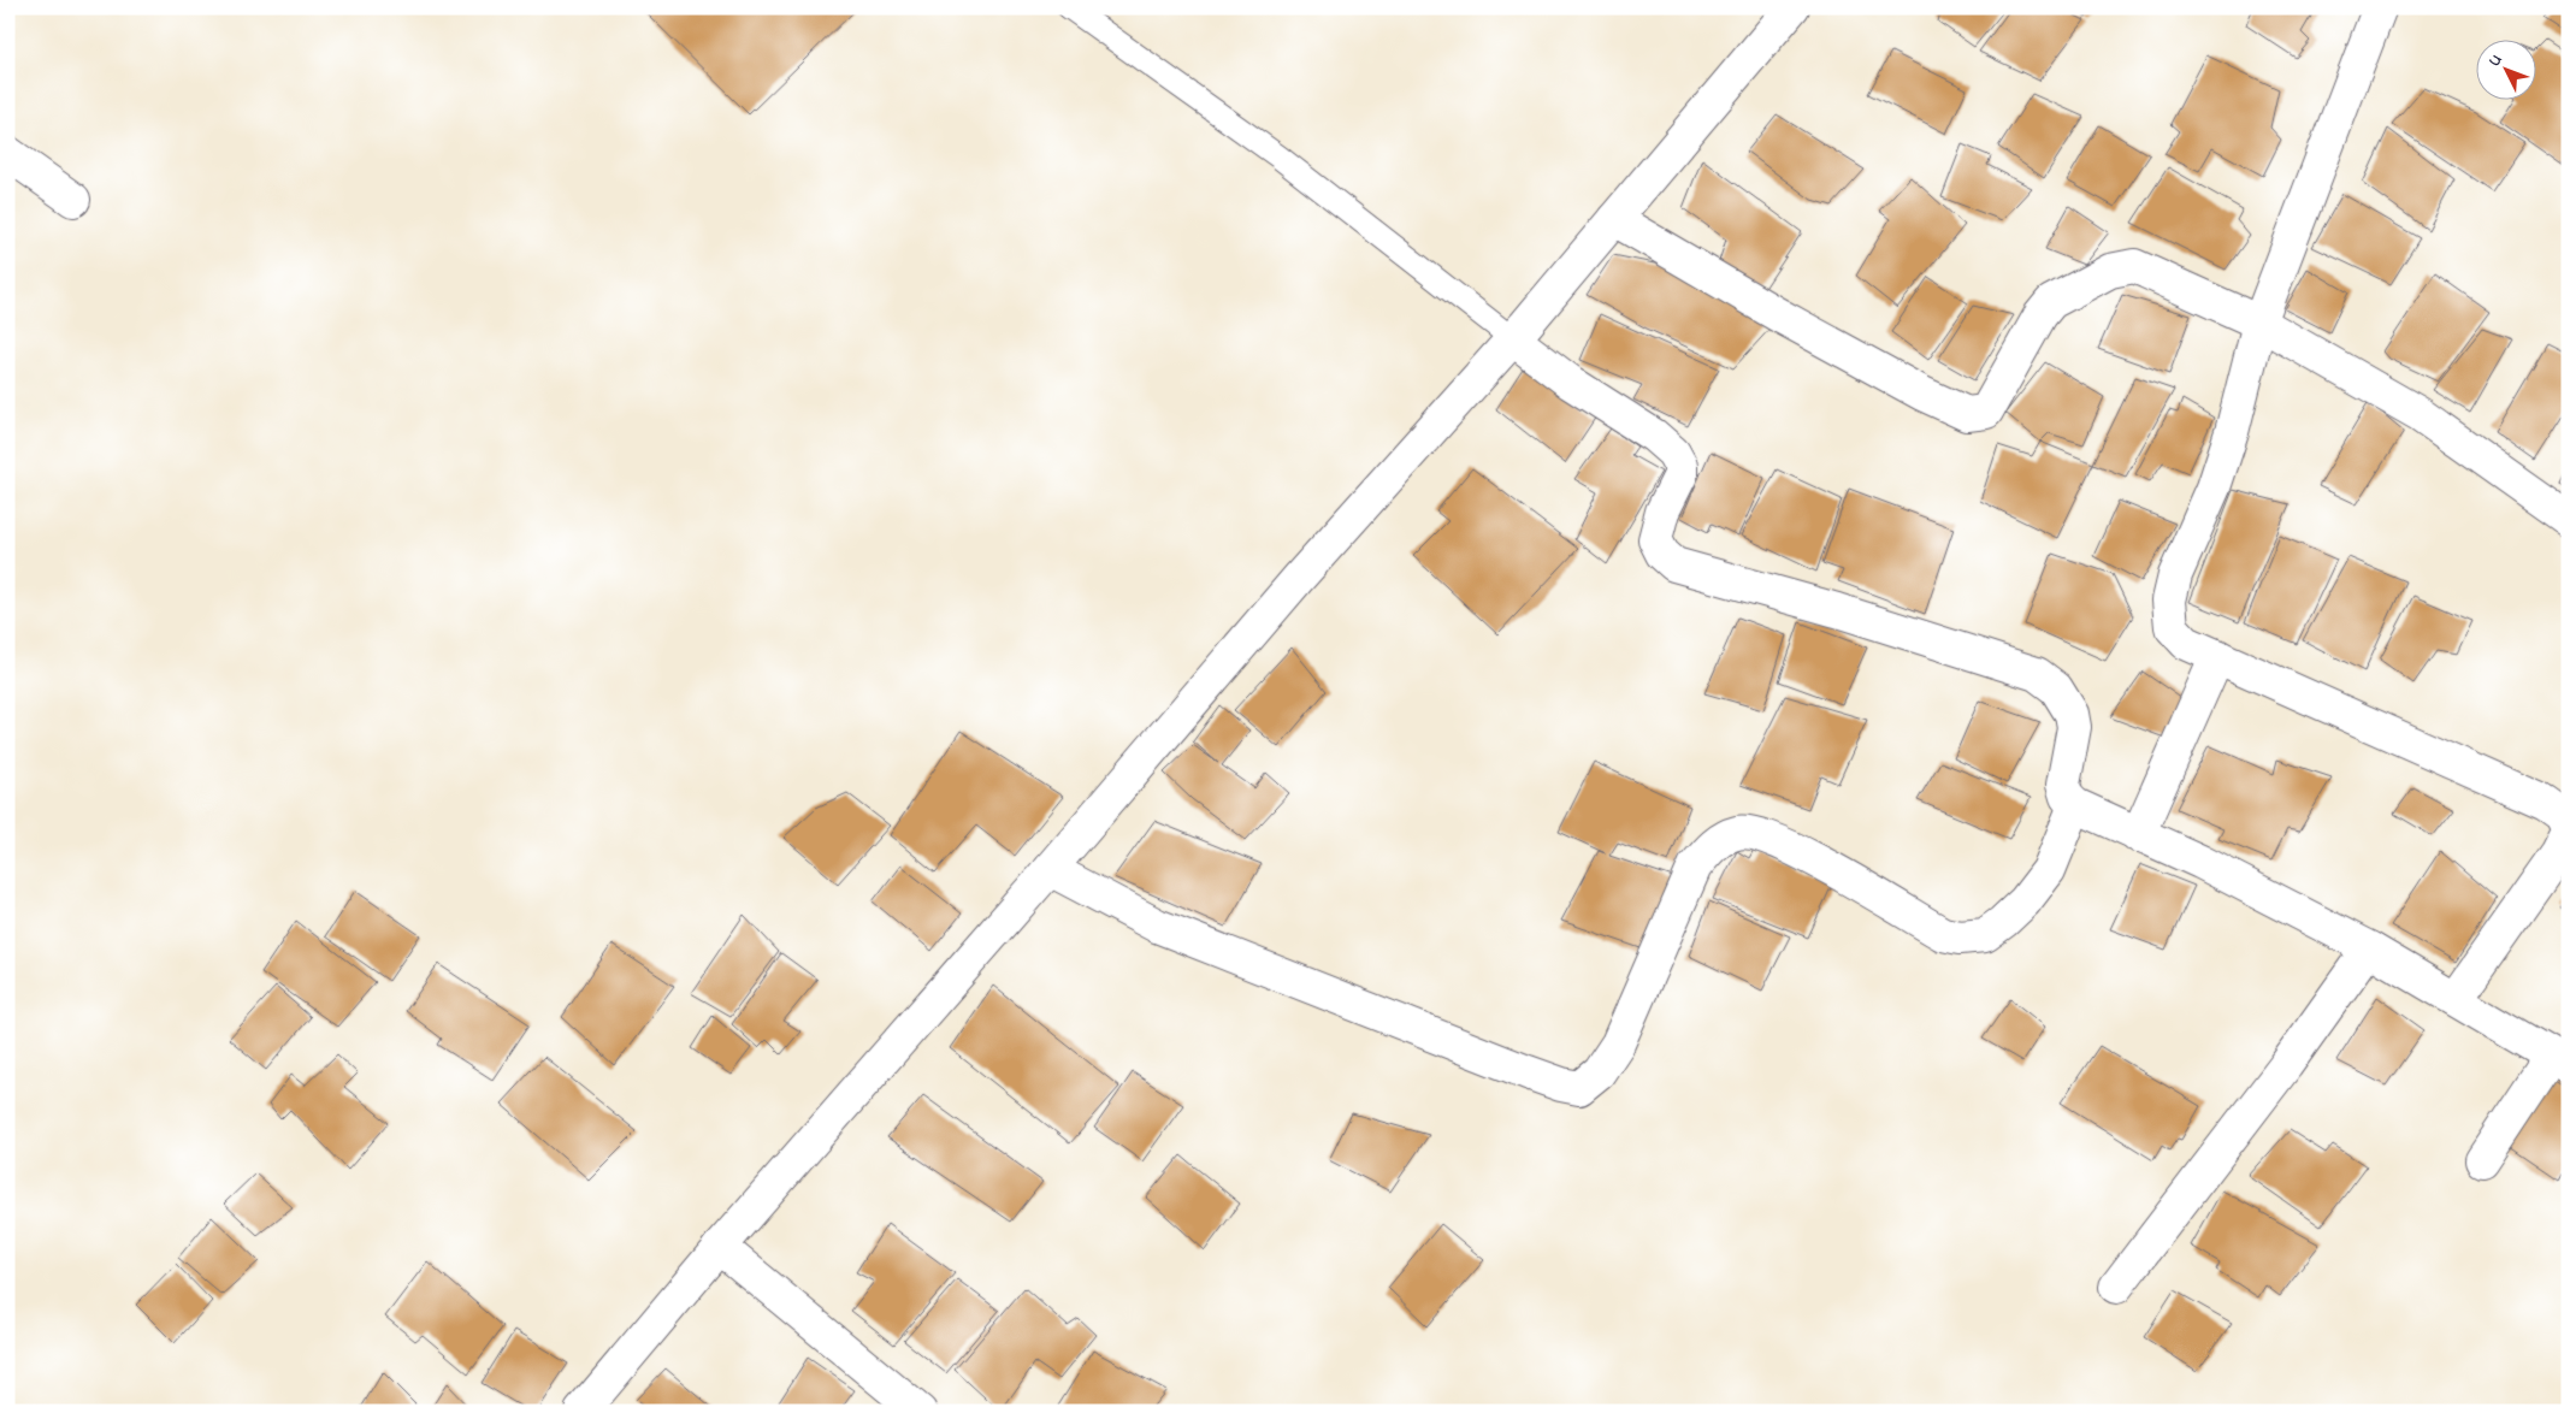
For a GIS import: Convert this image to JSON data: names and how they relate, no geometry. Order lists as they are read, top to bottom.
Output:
{
  "north": "top left"
}
